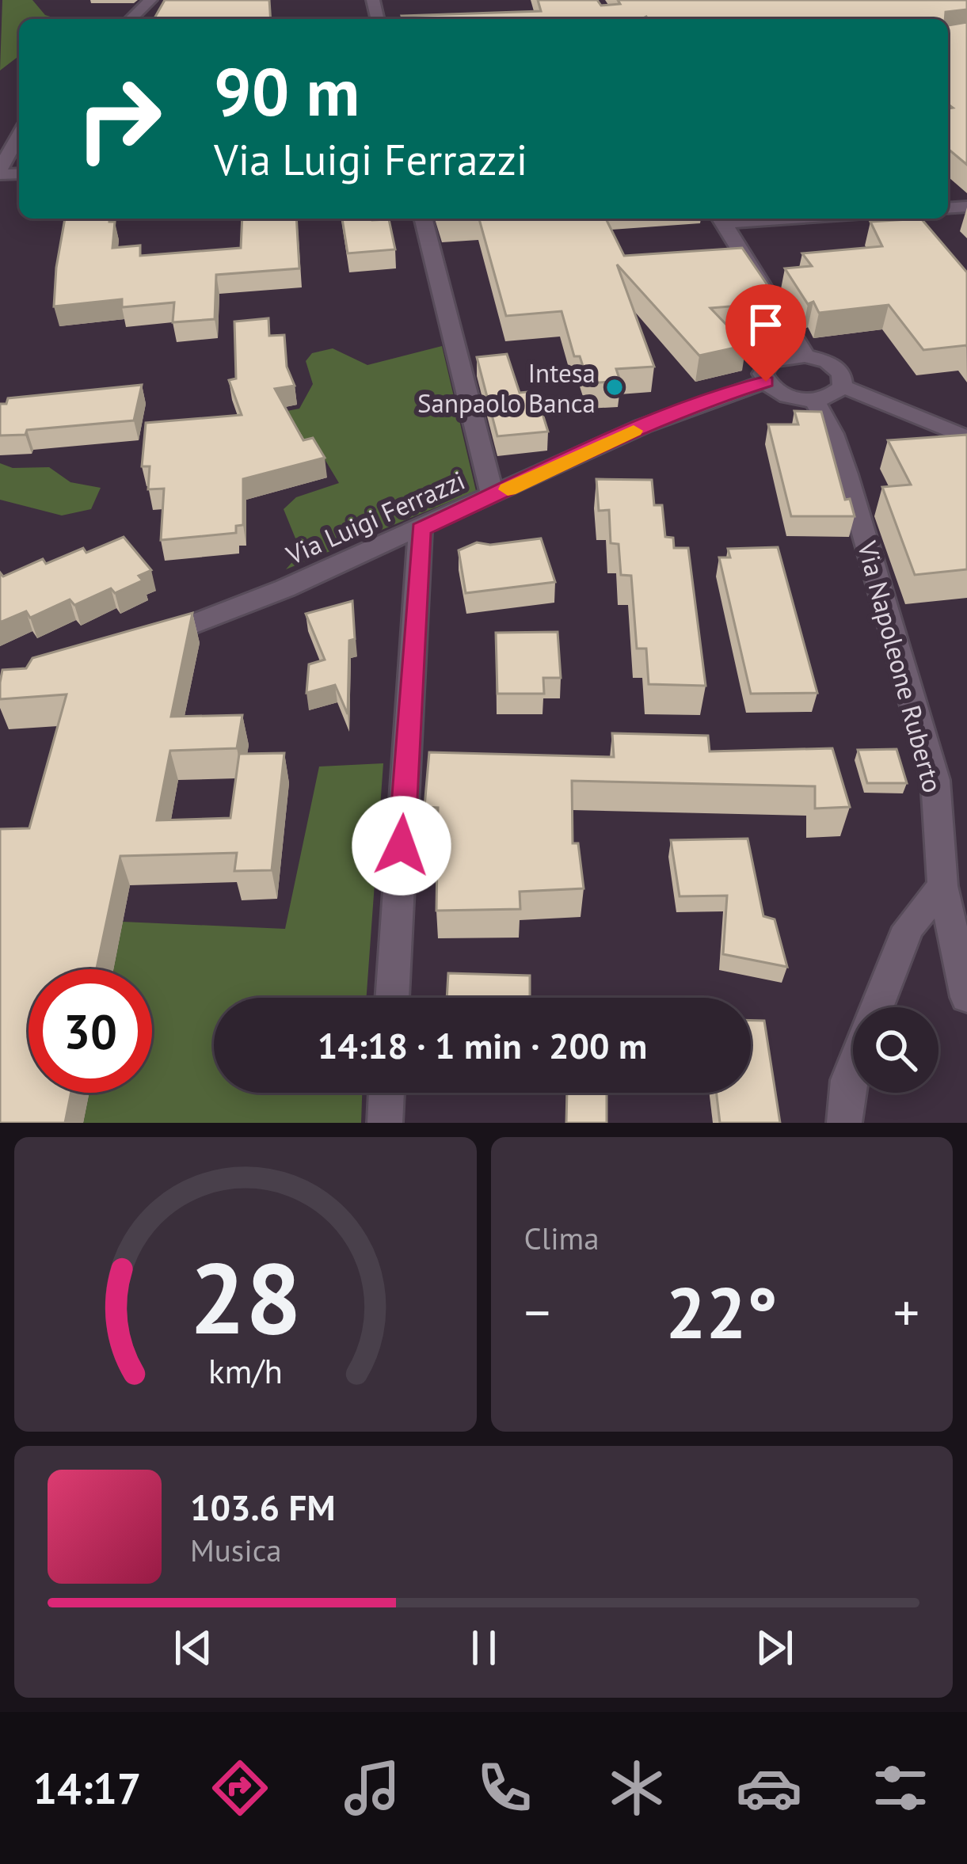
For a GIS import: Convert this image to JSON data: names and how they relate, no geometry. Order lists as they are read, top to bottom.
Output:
{
  "streets": {
    "street": ["Via Luigi Ferrazzi", "Via Napoleone Ruberto"]
  },
  "places": ["Intesa Sanpaolo Banca"],
  "page": {
    "turn": ["90 m", "Via Luigi Ferrazzi"],
    "limit": "30",
    "trip": "14:18 · 1 min · 200 m",
    "tile": "Clima",
    "heat": ["−", "22°", "+"],
    "song": ["103.6 FM", "Musica"],
    "tabs": "14:17",
    "gauge": ["28", "km/h"]
  }
}
